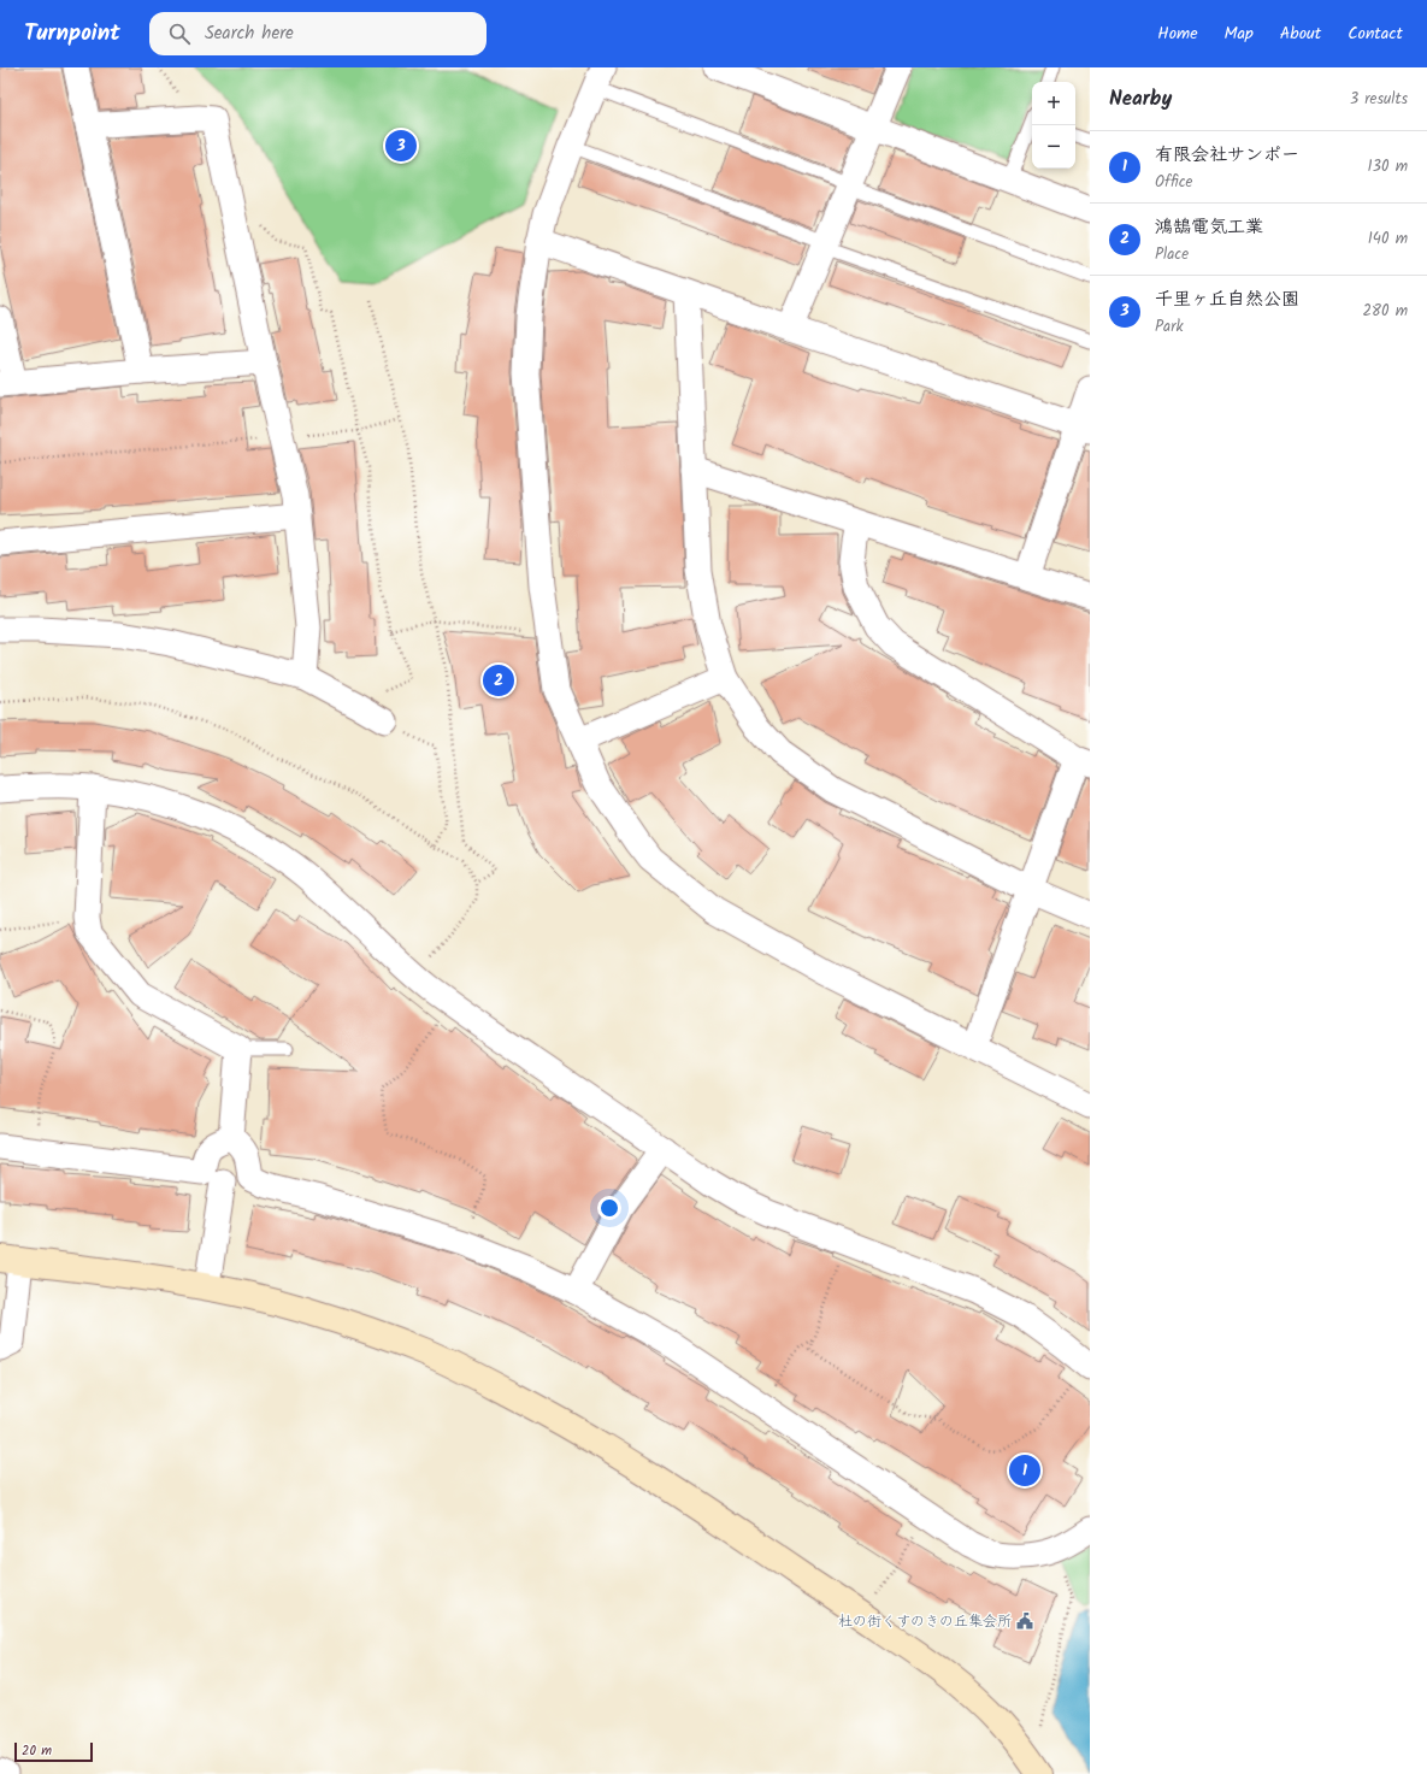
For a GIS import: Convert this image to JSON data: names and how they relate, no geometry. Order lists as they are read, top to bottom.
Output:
{
  "places": {
    "public building": ["杜の街くすのきの丘集会所"]
  },
  "scale_bar": "20 m",
  "page": {
    "header": "Turnpoint",
    "search": "Search here",
    "nav": [
      "Home",
      "Map",
      "About",
      "Contact"
    ],
    "heading": ["Nearby", "3 results"],
    "map_buttons": ["+", "−"],
    "pins": ["3", "2", "1"],
    "list": [
      {
        "mark": "1",
        "name": "有限会社サンポー",
        "note": "Office",
        "value": "130 m"
      },
      {
        "mark": "2",
        "name": "鴻鵠電気工業",
        "note": "Place",
        "value": "140 m"
      },
      {
        "mark": "3",
        "name": "千里ヶ丘自然公園",
        "note": "Park",
        "value": "280 m"
      }
    ],
    "scale": "20 m"
  }
}
